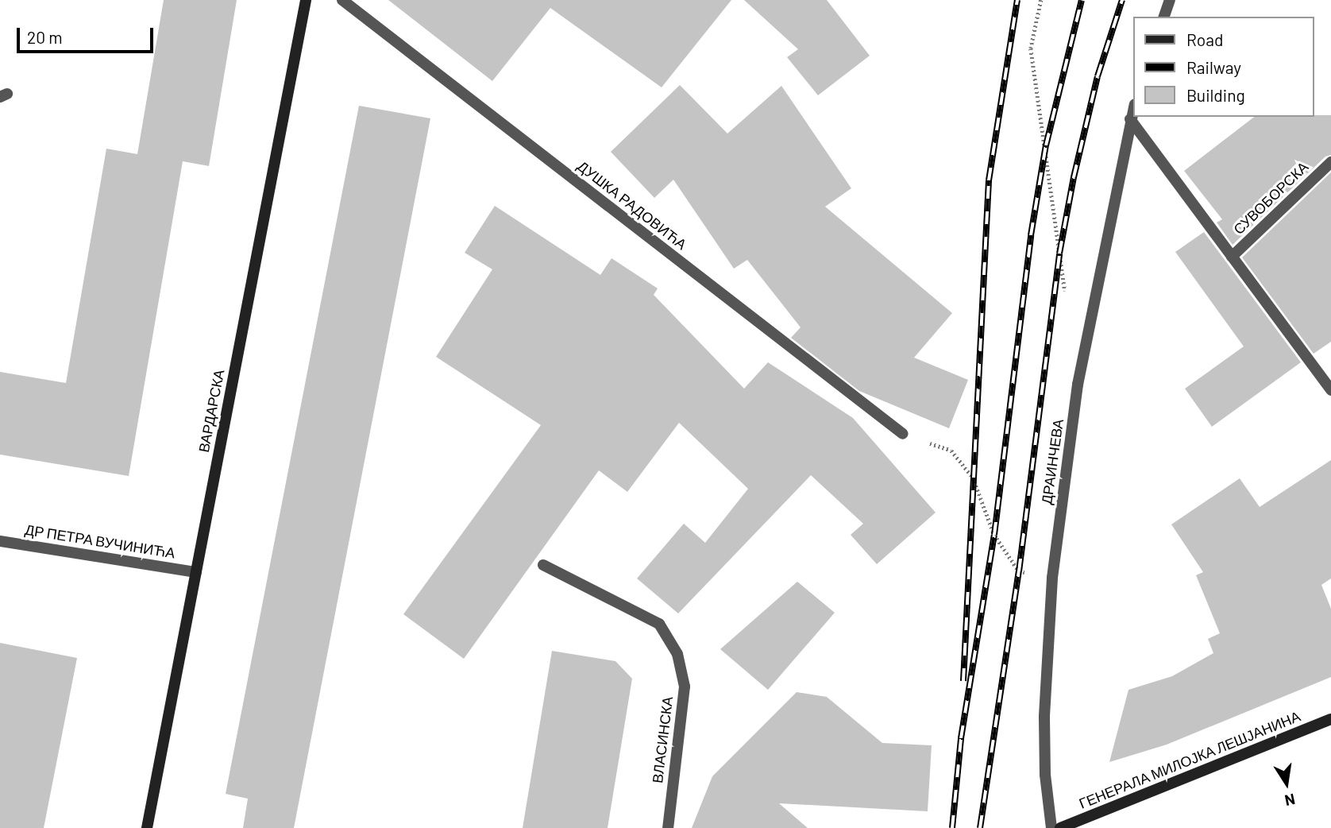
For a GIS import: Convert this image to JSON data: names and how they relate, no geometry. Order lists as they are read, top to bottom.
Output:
{
  "streets": {
    "main road": ["ВАРДАРСКА", "ГЕНЕРАЛА МИЛОЈКА ЛЕШЈАНИНА"],
    "street": [
      "СУВОБОРСКА",
      "ДУШКА РАДОВИЋА",
      "ДРАИНЧЕВА",
      "ДР ПЕТРА ВУЧИНИЋА",
      "ВЛАСИНСКА"
    ]
  },
  "crossings": [
    ["ВАРДАРСКА", "ДР ПЕТРА ВУЧИНИЋА"]
  ],
  "legend": ["Road", "Railway", "Building"],
  "scale_bar": "20 m",
  "north": "bottom"
}
